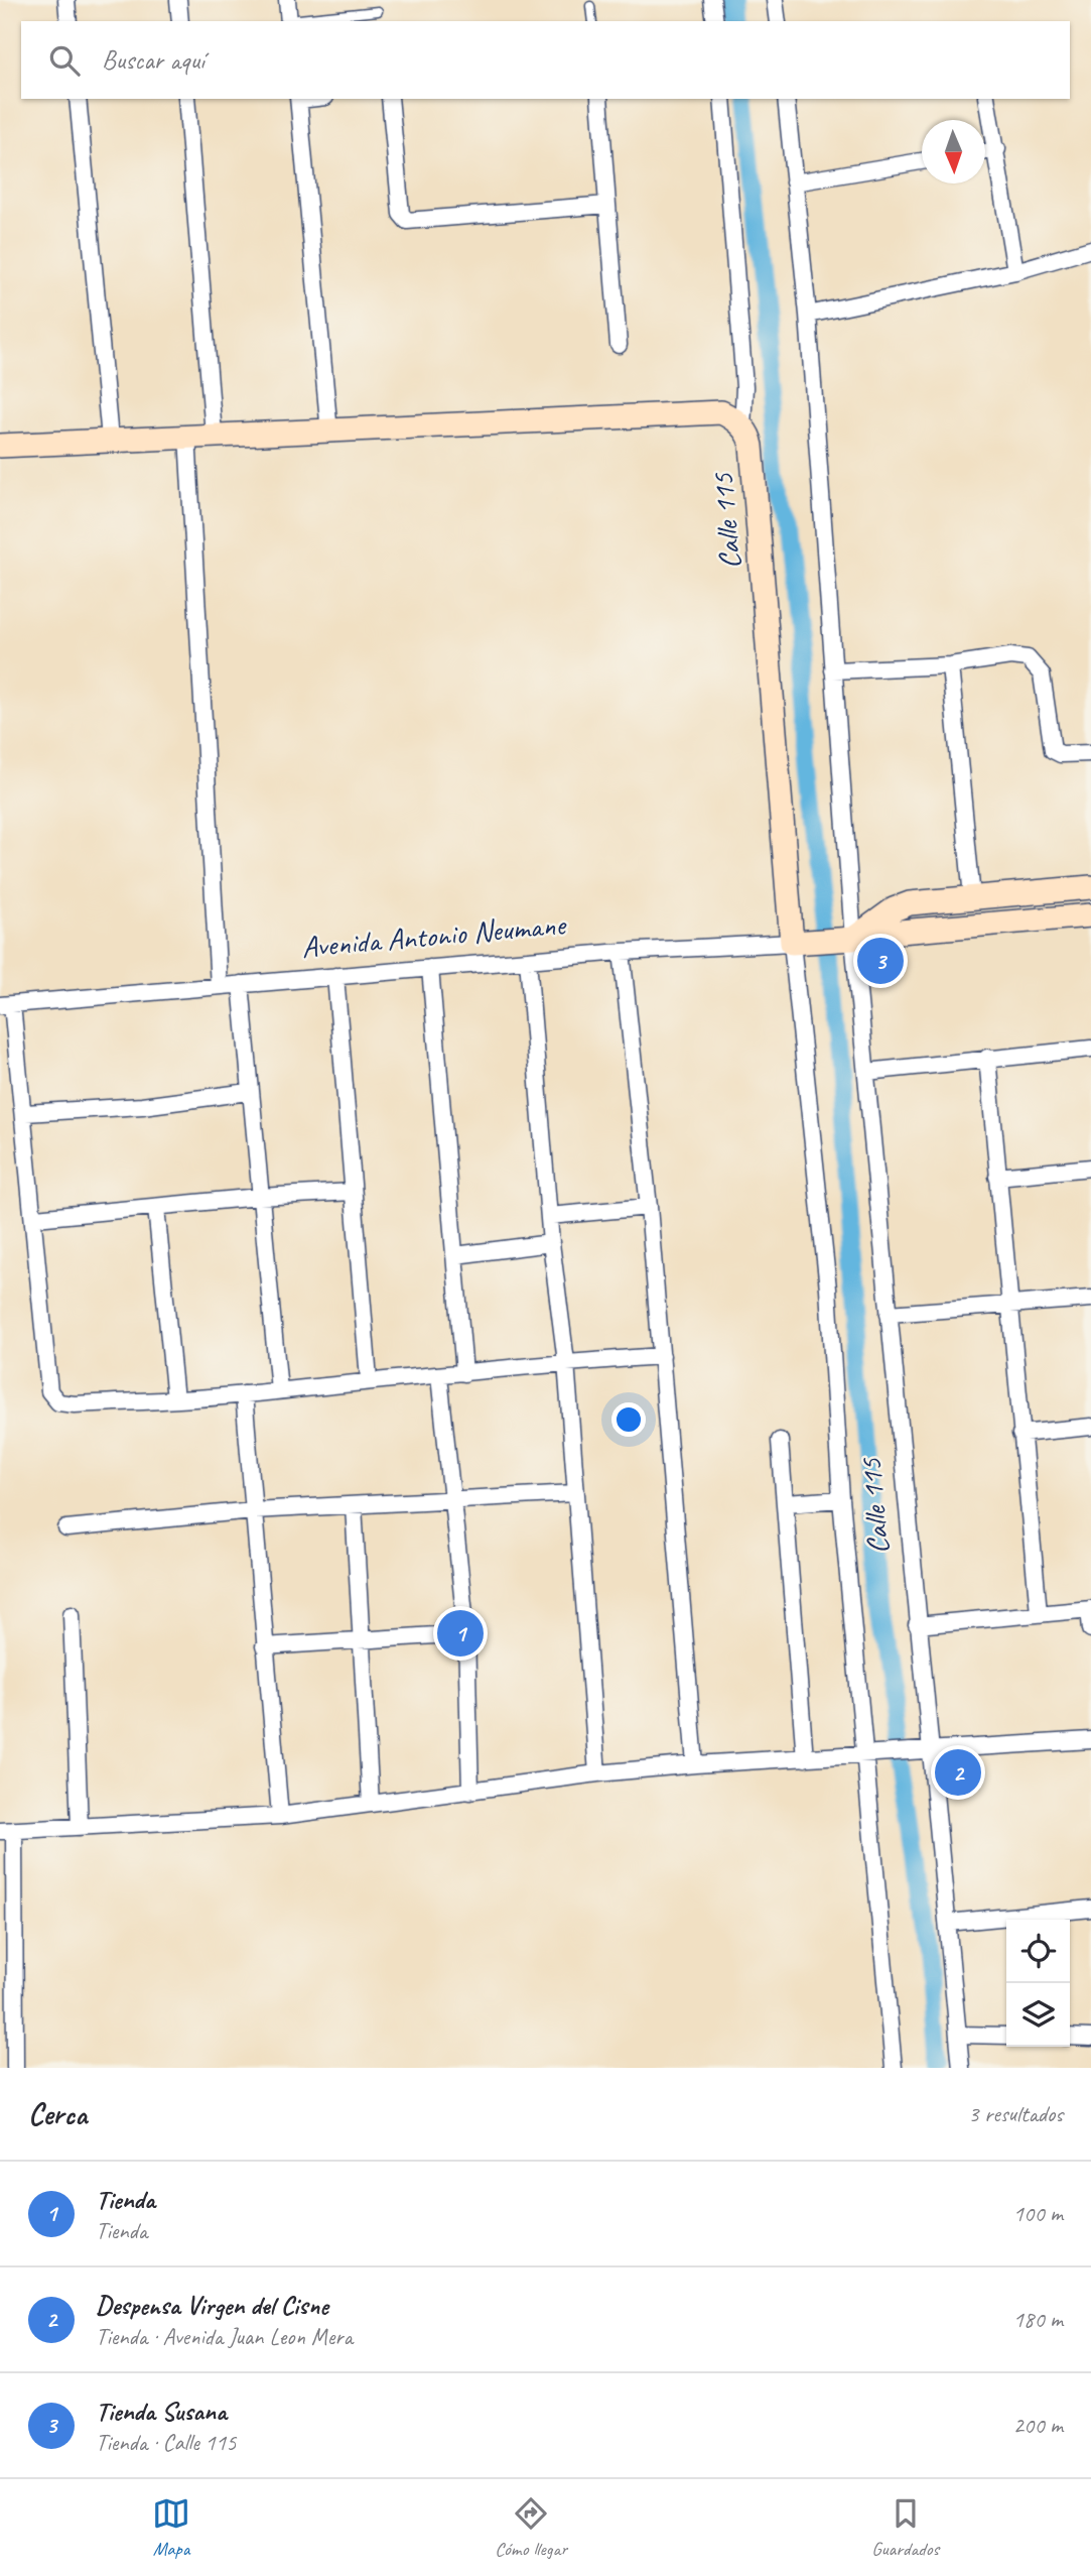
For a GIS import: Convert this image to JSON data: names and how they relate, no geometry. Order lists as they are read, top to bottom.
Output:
{
  "streets": {
    "street": ["Calle 115", "Avenida Antonio Neumane"]
  },
  "crossings": [
    ["Calle 115", "Avenida Antonio Neumane"]
  ],
  "north": "bottom",
  "page": {
    "search": "Buscar aquí",
    "pins": ["3", "1", "2"],
    "heading": ["Cerca", "3 resultados"],
    "list": [
      {
        "mark": "1",
        "name": "Tienda",
        "note": "Tienda",
        "value": "100 m"
      },
      {
        "mark": "2",
        "name": "Despensa Virgen del Cisne",
        "note": "Tienda · Avenida Juan Leon Mera",
        "value": "180 m"
      },
      {
        "mark": "3",
        "name": "Tienda Susana",
        "note": "Tienda · Calle 115",
        "value": "200 m"
      }
    ],
    "nav": ["Mapa", "Cómo llegar", "Guardados"]
  }
}
